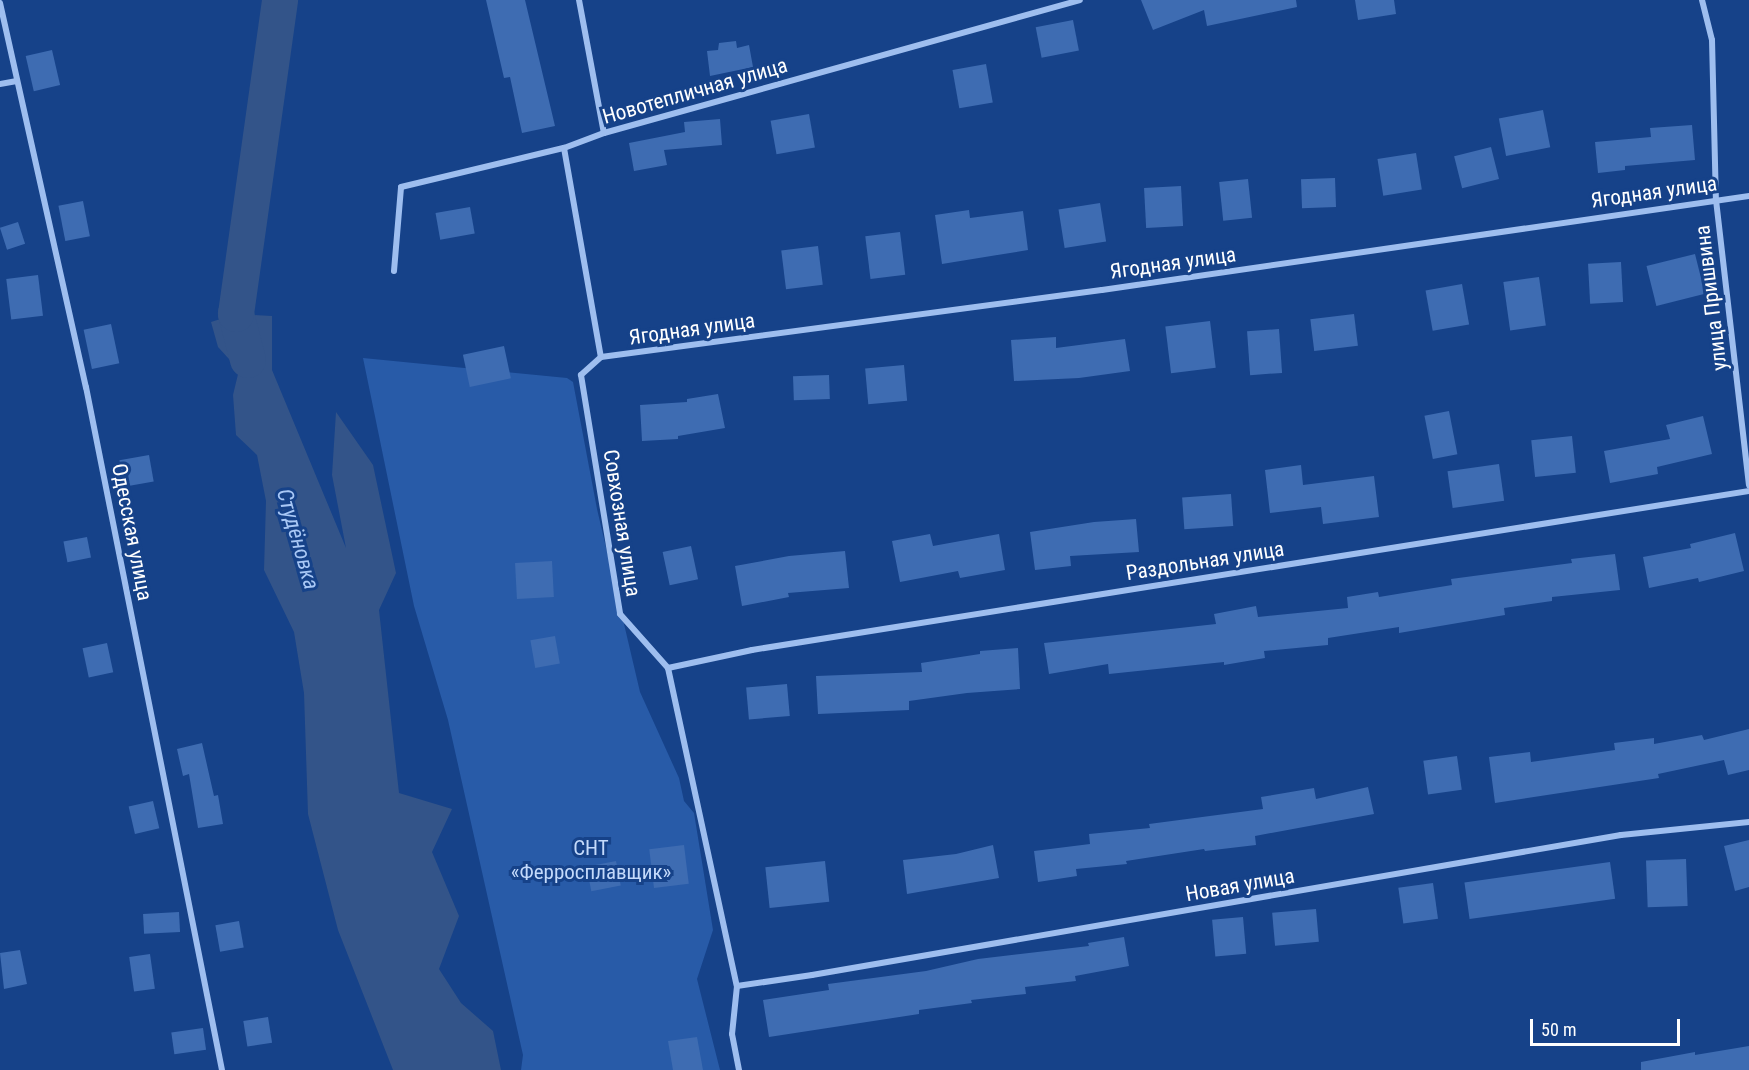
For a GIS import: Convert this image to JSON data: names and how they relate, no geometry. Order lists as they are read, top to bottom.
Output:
{
  "streets": {
    "street": [
      "Новотепличная улица",
      "Ягодная улица",
      "улица Пришвина",
      "Совхозная улица",
      "Одесская улица",
      "Раздольная улица",
      "Новая улица"
    ]
  },
  "crossings": [
    ["Ягодная улица", "улица Пришвина"],
    ["Ягодная улица", "Совхозная улица"],
    ["Совхозная улица", "Раздольная улица"],
    ["Совхозная улица", "Новая улица"]
  ],
  "water": ["Студёновка"],
  "parks": ["СНТ «Ферросплавщик»"],
  "scale_bar": "50 m"
}
